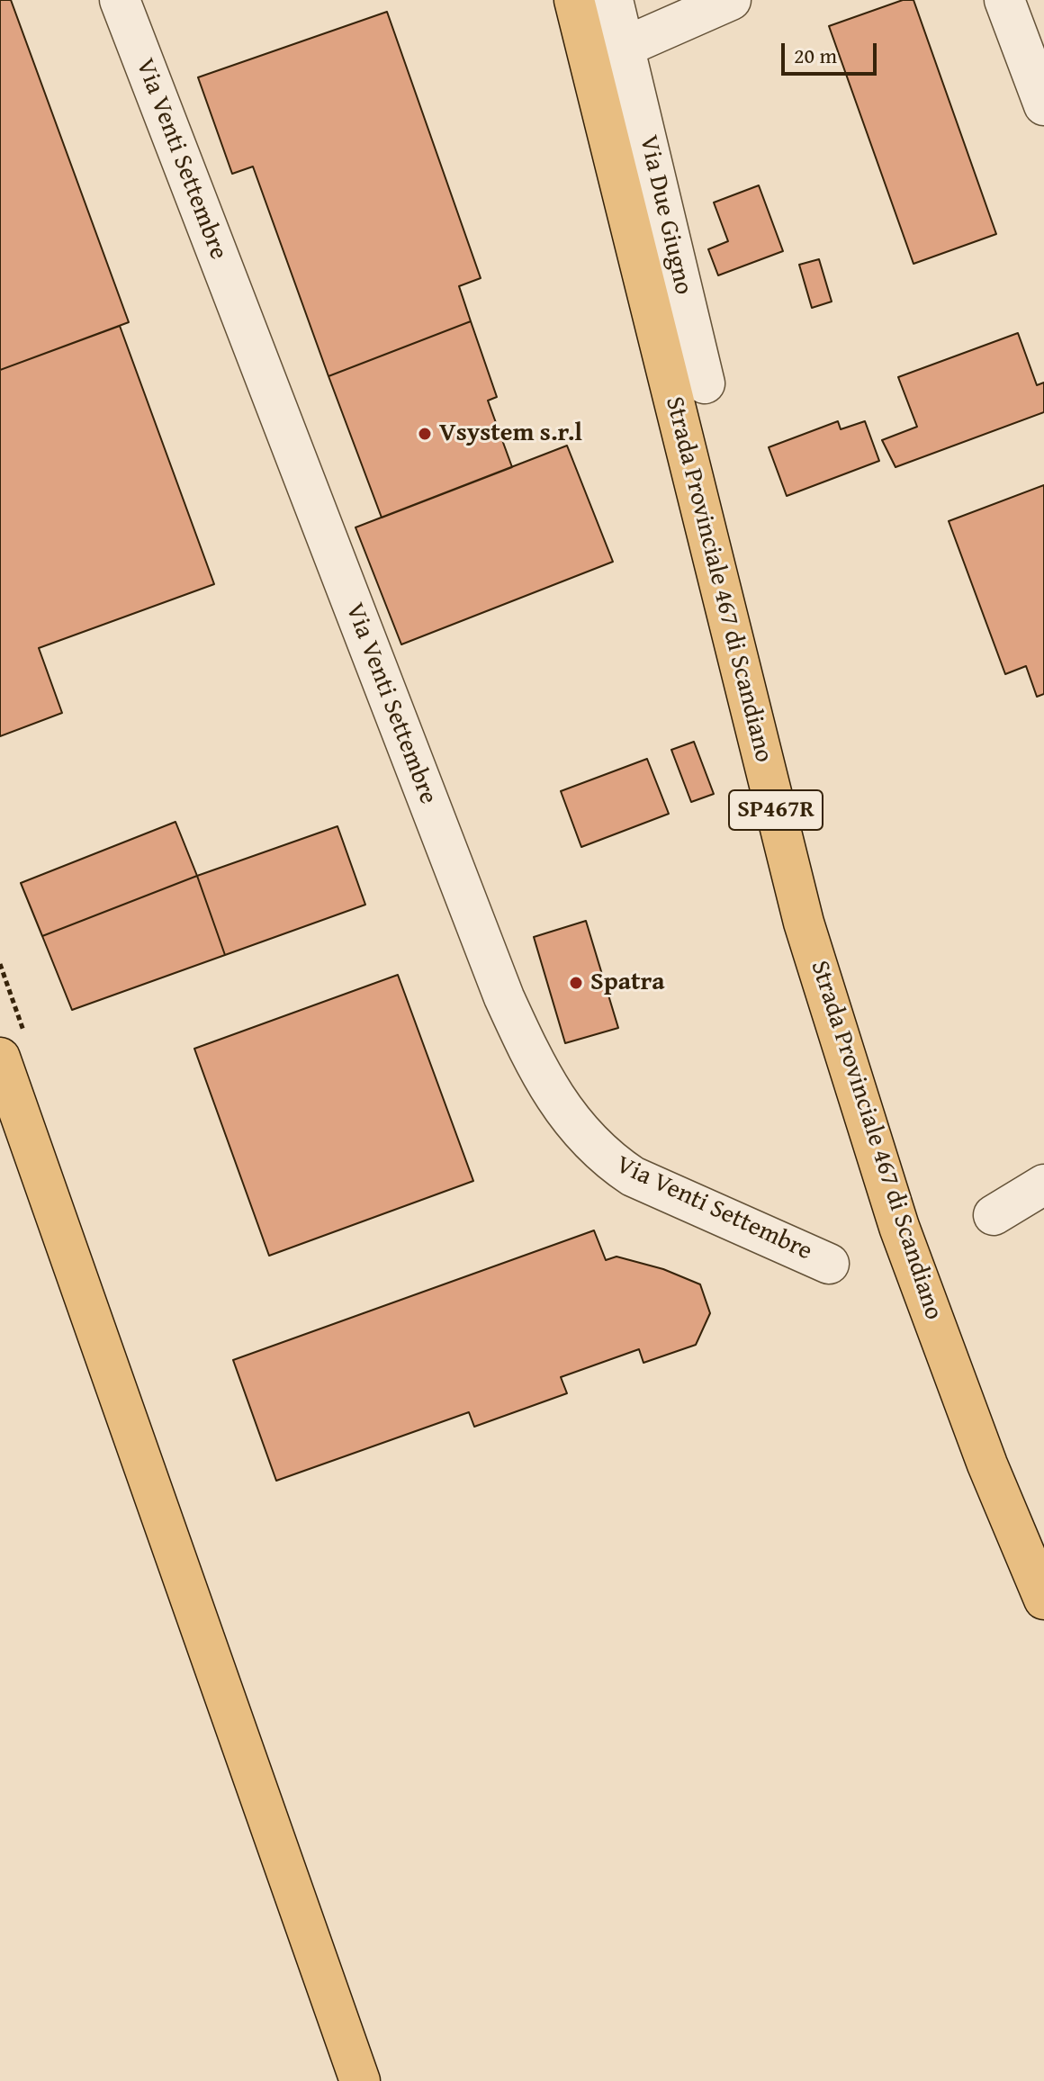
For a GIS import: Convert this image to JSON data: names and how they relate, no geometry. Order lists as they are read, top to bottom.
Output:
{
  "streets": {
    "main road": ["Strada Provinciale 467 di Scandiano", "SP467R"],
    "street": ["Via Venti Settembre", "Via Due Giugno"]
  },
  "places": ["Vsystem s.r.l", "Spatra"],
  "scale_bar": "20 m"
}
